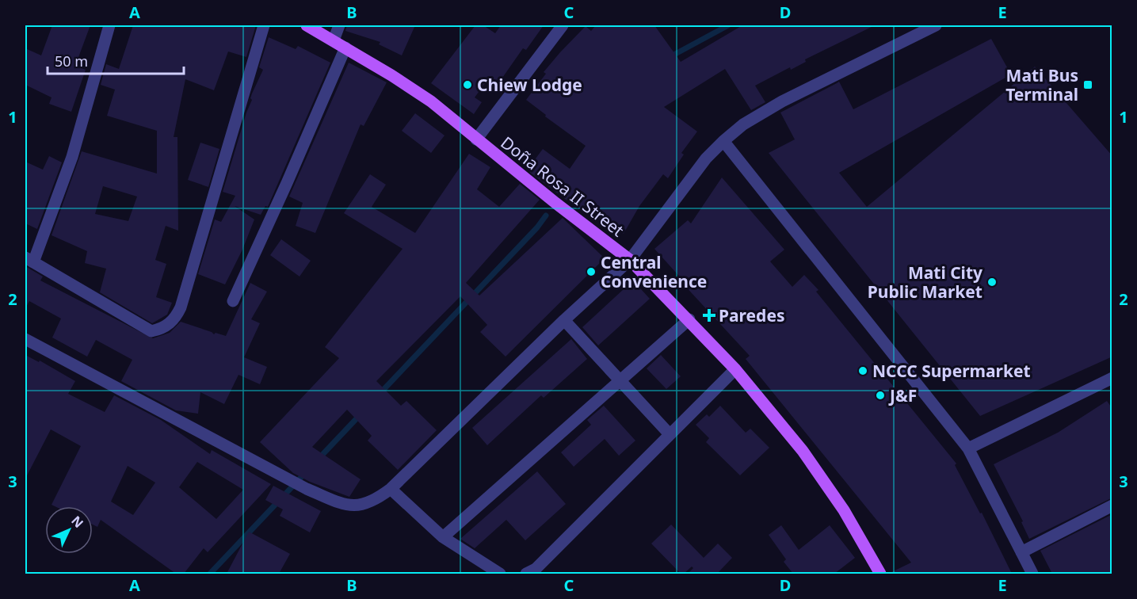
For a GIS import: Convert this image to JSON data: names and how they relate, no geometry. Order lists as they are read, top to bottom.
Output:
{
  "streets": {
    "main road": ["Doña Rosa II Street"]
  },
  "places": {
    "other": [
      "Chiew Lodge",
      "Central Convenience",
      "Mati City Public Market",
      "NCCC Supermarket",
      "J&F"
    ],
    "transit": ["Mati Bus Terminal"],
    "health": ["Paredes"]
  },
  "scale_bar": "50 m",
  "north": "top right",
  "grid": {
    "columns": [
      "A",
      "B",
      "C",
      "D",
      "E"
    ],
    "rows": ["1", "2", "3"]
  }
}
